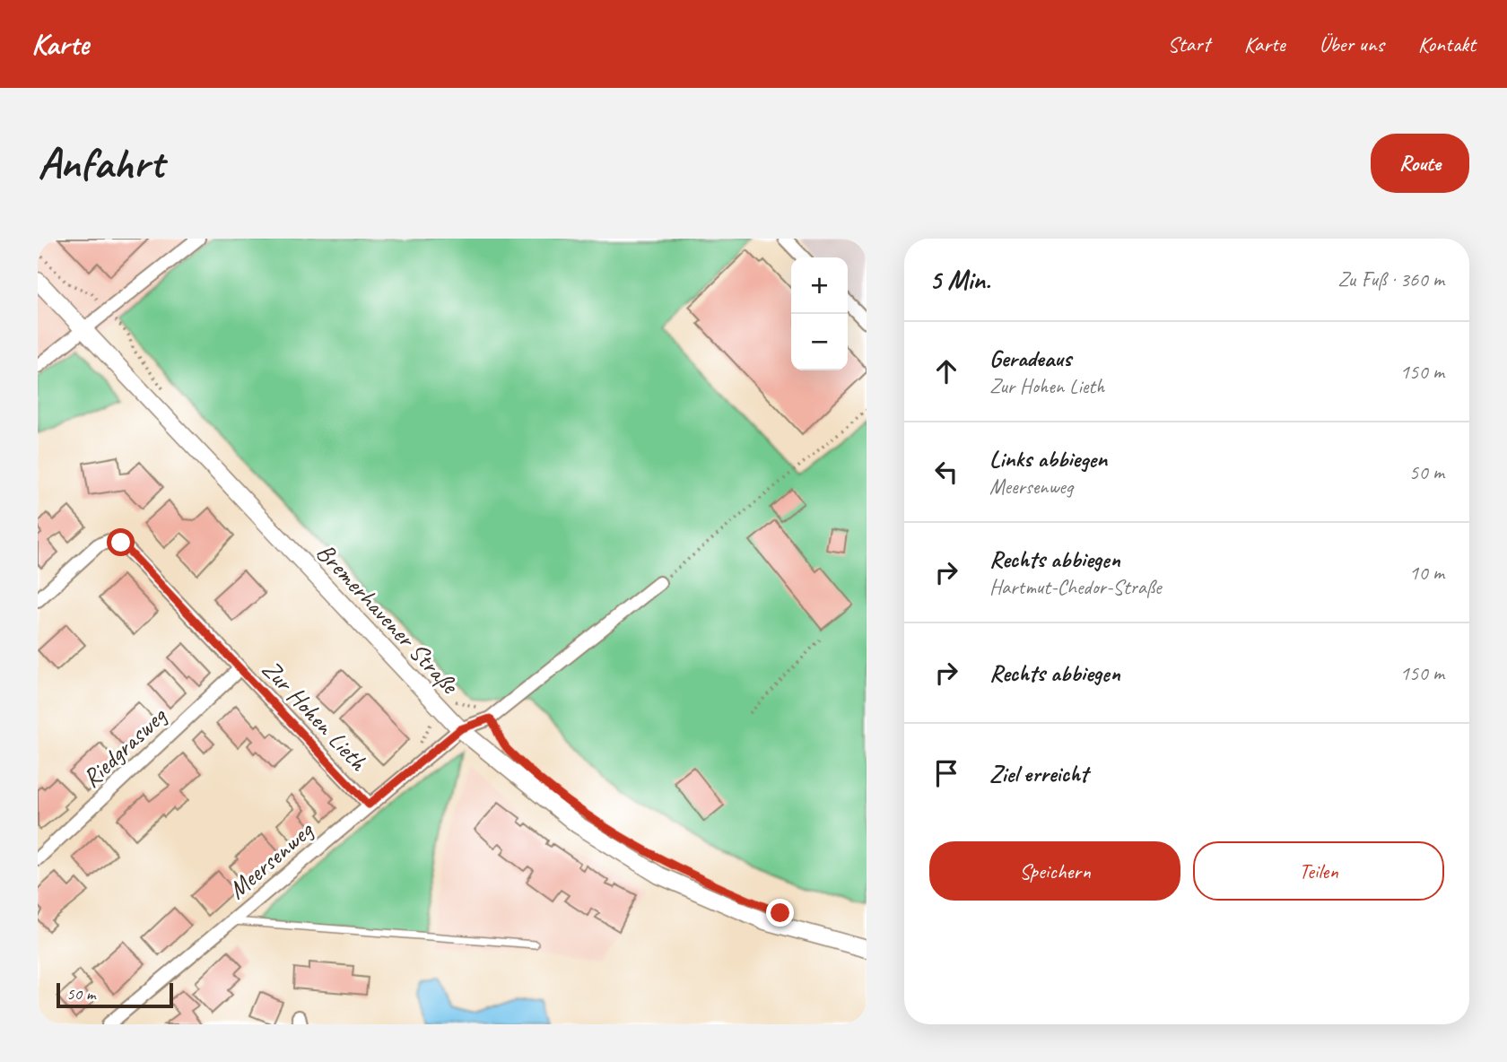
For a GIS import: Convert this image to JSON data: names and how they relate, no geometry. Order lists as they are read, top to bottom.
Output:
{
  "streets": {
    "street": [
      "Bremerhavener Straße",
      "Zur Hohen Lieth",
      "Riedgrasweg",
      "Meersenweg"
    ]
  },
  "crossings": [
    ["Bremerhavener Straße", "Meersenweg"],
    ["Zur Hohen Lieth", "Riedgrasweg"],
    ["Zur Hohen Lieth", "Meersenweg"]
  ],
  "scale_bar": "50 m",
  "page": {
    "header": "Karte",
    "nav": [
      "Start",
      "Karte",
      "Über uns",
      "Kontakt"
    ],
    "buttons": [
      "Route",
      ["Speichern", "Teilen"]
    ],
    "title": "Anfahrt",
    "heading": ["5 Min.", "Zu Fuß · 360 m"],
    "map_buttons": ["+", "−"],
    "list": [
      ["Geradeaus", "Zur Hohen Lieth", "150 m"],
      ["Links abbiegen", "Meersenweg", "50 m"],
      ["Rechts abbiegen", "Hartmut-Chedor-Straße", "10 m"],
      ["Rechts abbiegen", "150 m"],
      "Ziel erreicht"
    ],
    "scale": "50 m"
  }
}
